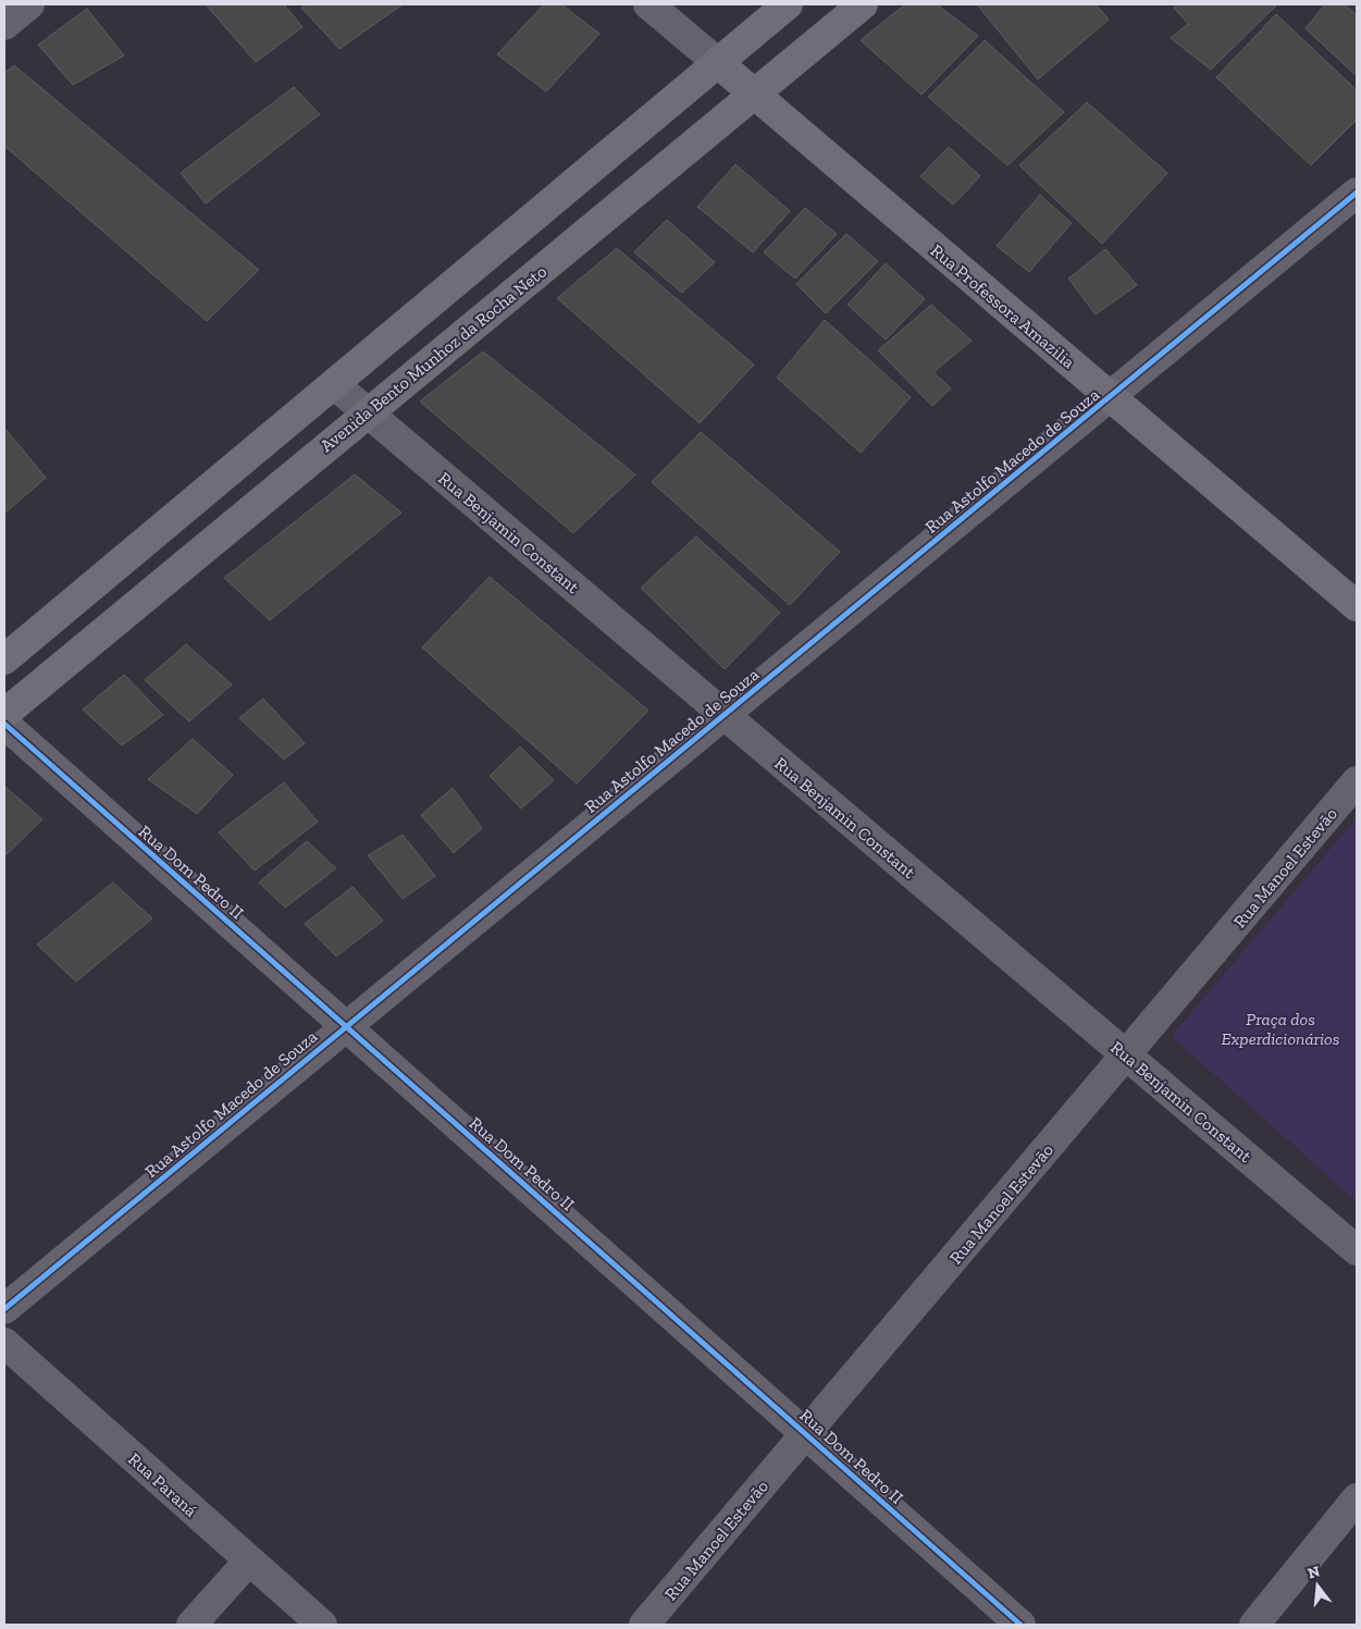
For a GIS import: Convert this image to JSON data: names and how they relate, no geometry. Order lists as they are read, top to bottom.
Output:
{
  "streets": {
    "main road": ["Rua Professora Amazilia", "Avenida Bento Munhoz da Rocha Neto"],
    "street": [
      "Rua Astolfo Macedo de Souza",
      "Rua Benjamin Constant",
      "Rua Manoel Estevão",
      "Rua Dom Pedro II",
      "Rua Paraná"
    ]
  },
  "crossings": [
    ["Rua Professora Amazilia", "Avenida Bento Munhoz da Rocha Neto"],
    ["Rua Professora Amazilia", "Rua Astolfo Macedo de Souza"],
    ["Avenida Bento Munhoz da Rocha Neto", "Rua Benjamin Constant"],
    ["Rua Astolfo Macedo de Souza", "Rua Benjamin Constant"],
    ["Rua Astolfo Macedo de Souza", "Rua Dom Pedro II"],
    ["Rua Benjamin Constant", "Rua Manoel Estevão"],
    ["Rua Manoel Estevão", "Rua Dom Pedro II"]
  ],
  "parks": ["Praça dos Experdicionários"],
  "north": "top"
}
